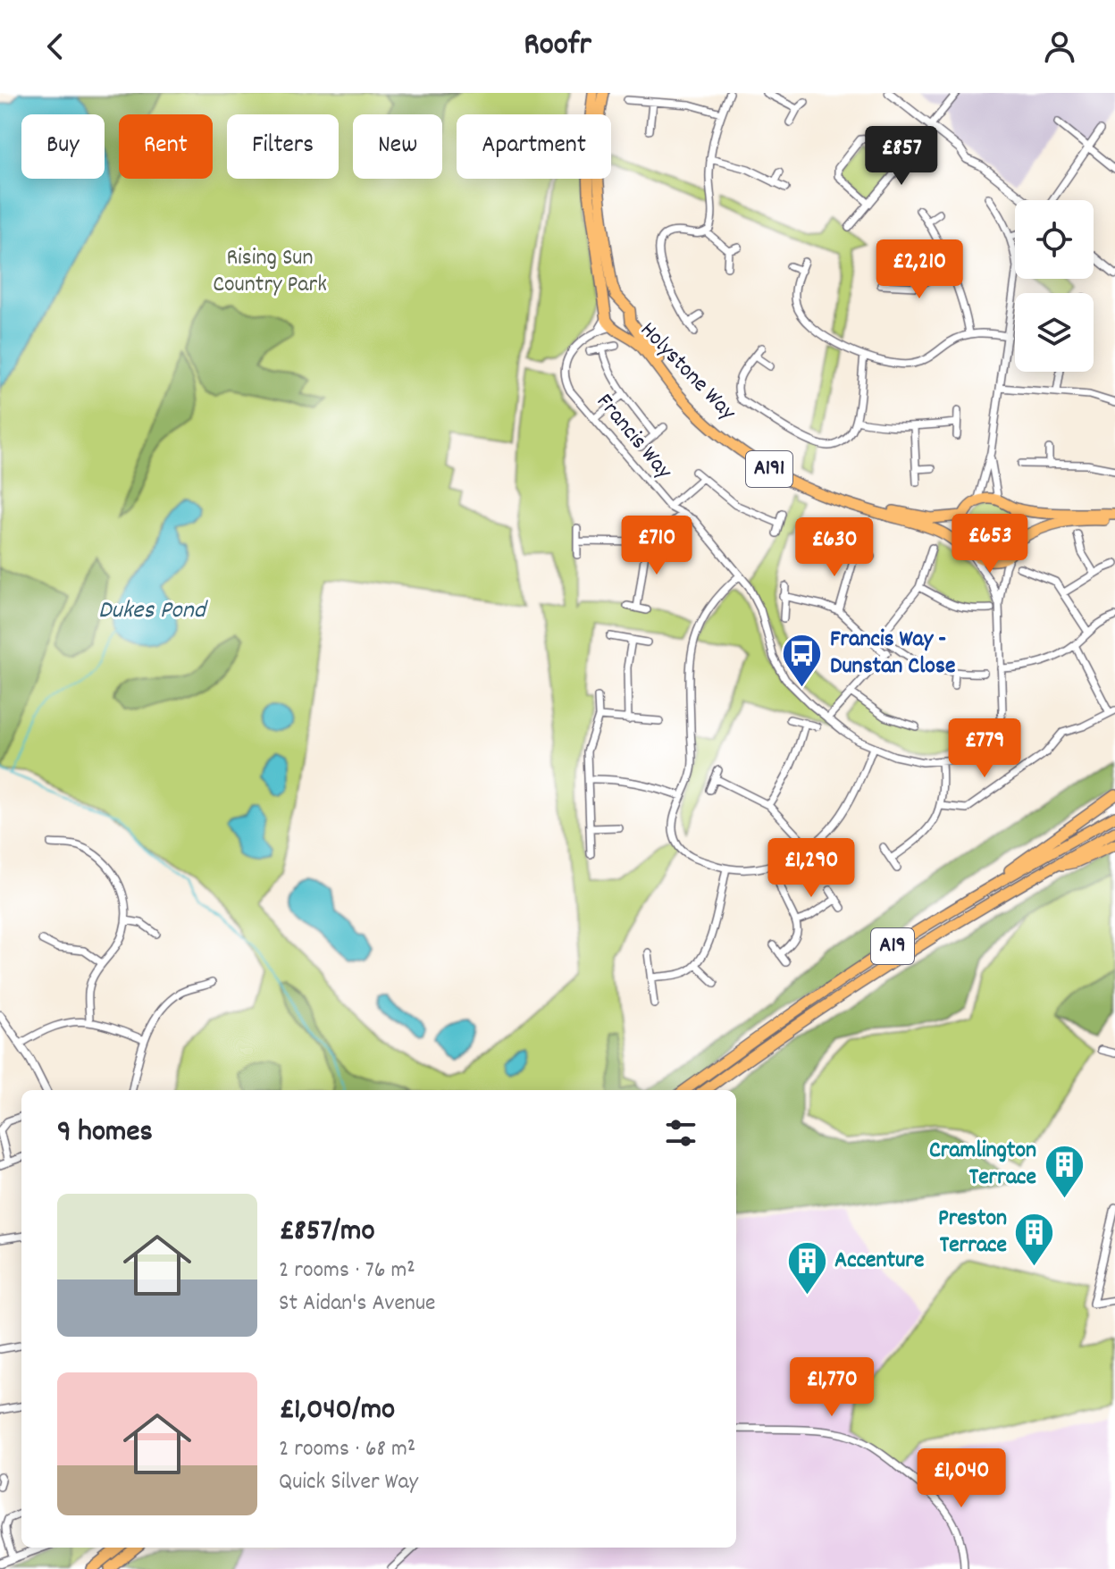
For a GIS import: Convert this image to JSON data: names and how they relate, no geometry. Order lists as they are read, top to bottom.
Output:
{
  "streets": {
    "main road": ["Holystone Way", "A191", "A19"],
    "street": ["Francis Way"]
  },
  "crossings": [
    ["Holystone Way", "Francis Way"]
  ],
  "water": ["Dukes Pond"],
  "parks": ["Rising Sun Country Park"],
  "places": {
    "bus stop": ["Francis Way - Dunstan Close"],
    "building": ["Cramlington Terrace", "Preston Terrace", "Accenture"]
  },
  "page": {
    "header": "Roofr",
    "chip": [
      "Buy",
      "Rent",
      "Filters",
      "New",
      "Apartment"
    ],
    "price": [
      "£857",
      "£2,210",
      "£653",
      "£710",
      "£630",
      "£779",
      "£1,290",
      "£1,770",
      "£1,040"
    ],
    "heading": "9 homes",
    "list": [
      {
        "name": "£857/mo",
        "note": "2 rooms · 76 m² · St Aidan's Avenue"
      },
      {
        "name": "£1,040/mo",
        "note": "2 rooms · 68 m² · Quick Silver Way"
      }
    ]
  }
}
